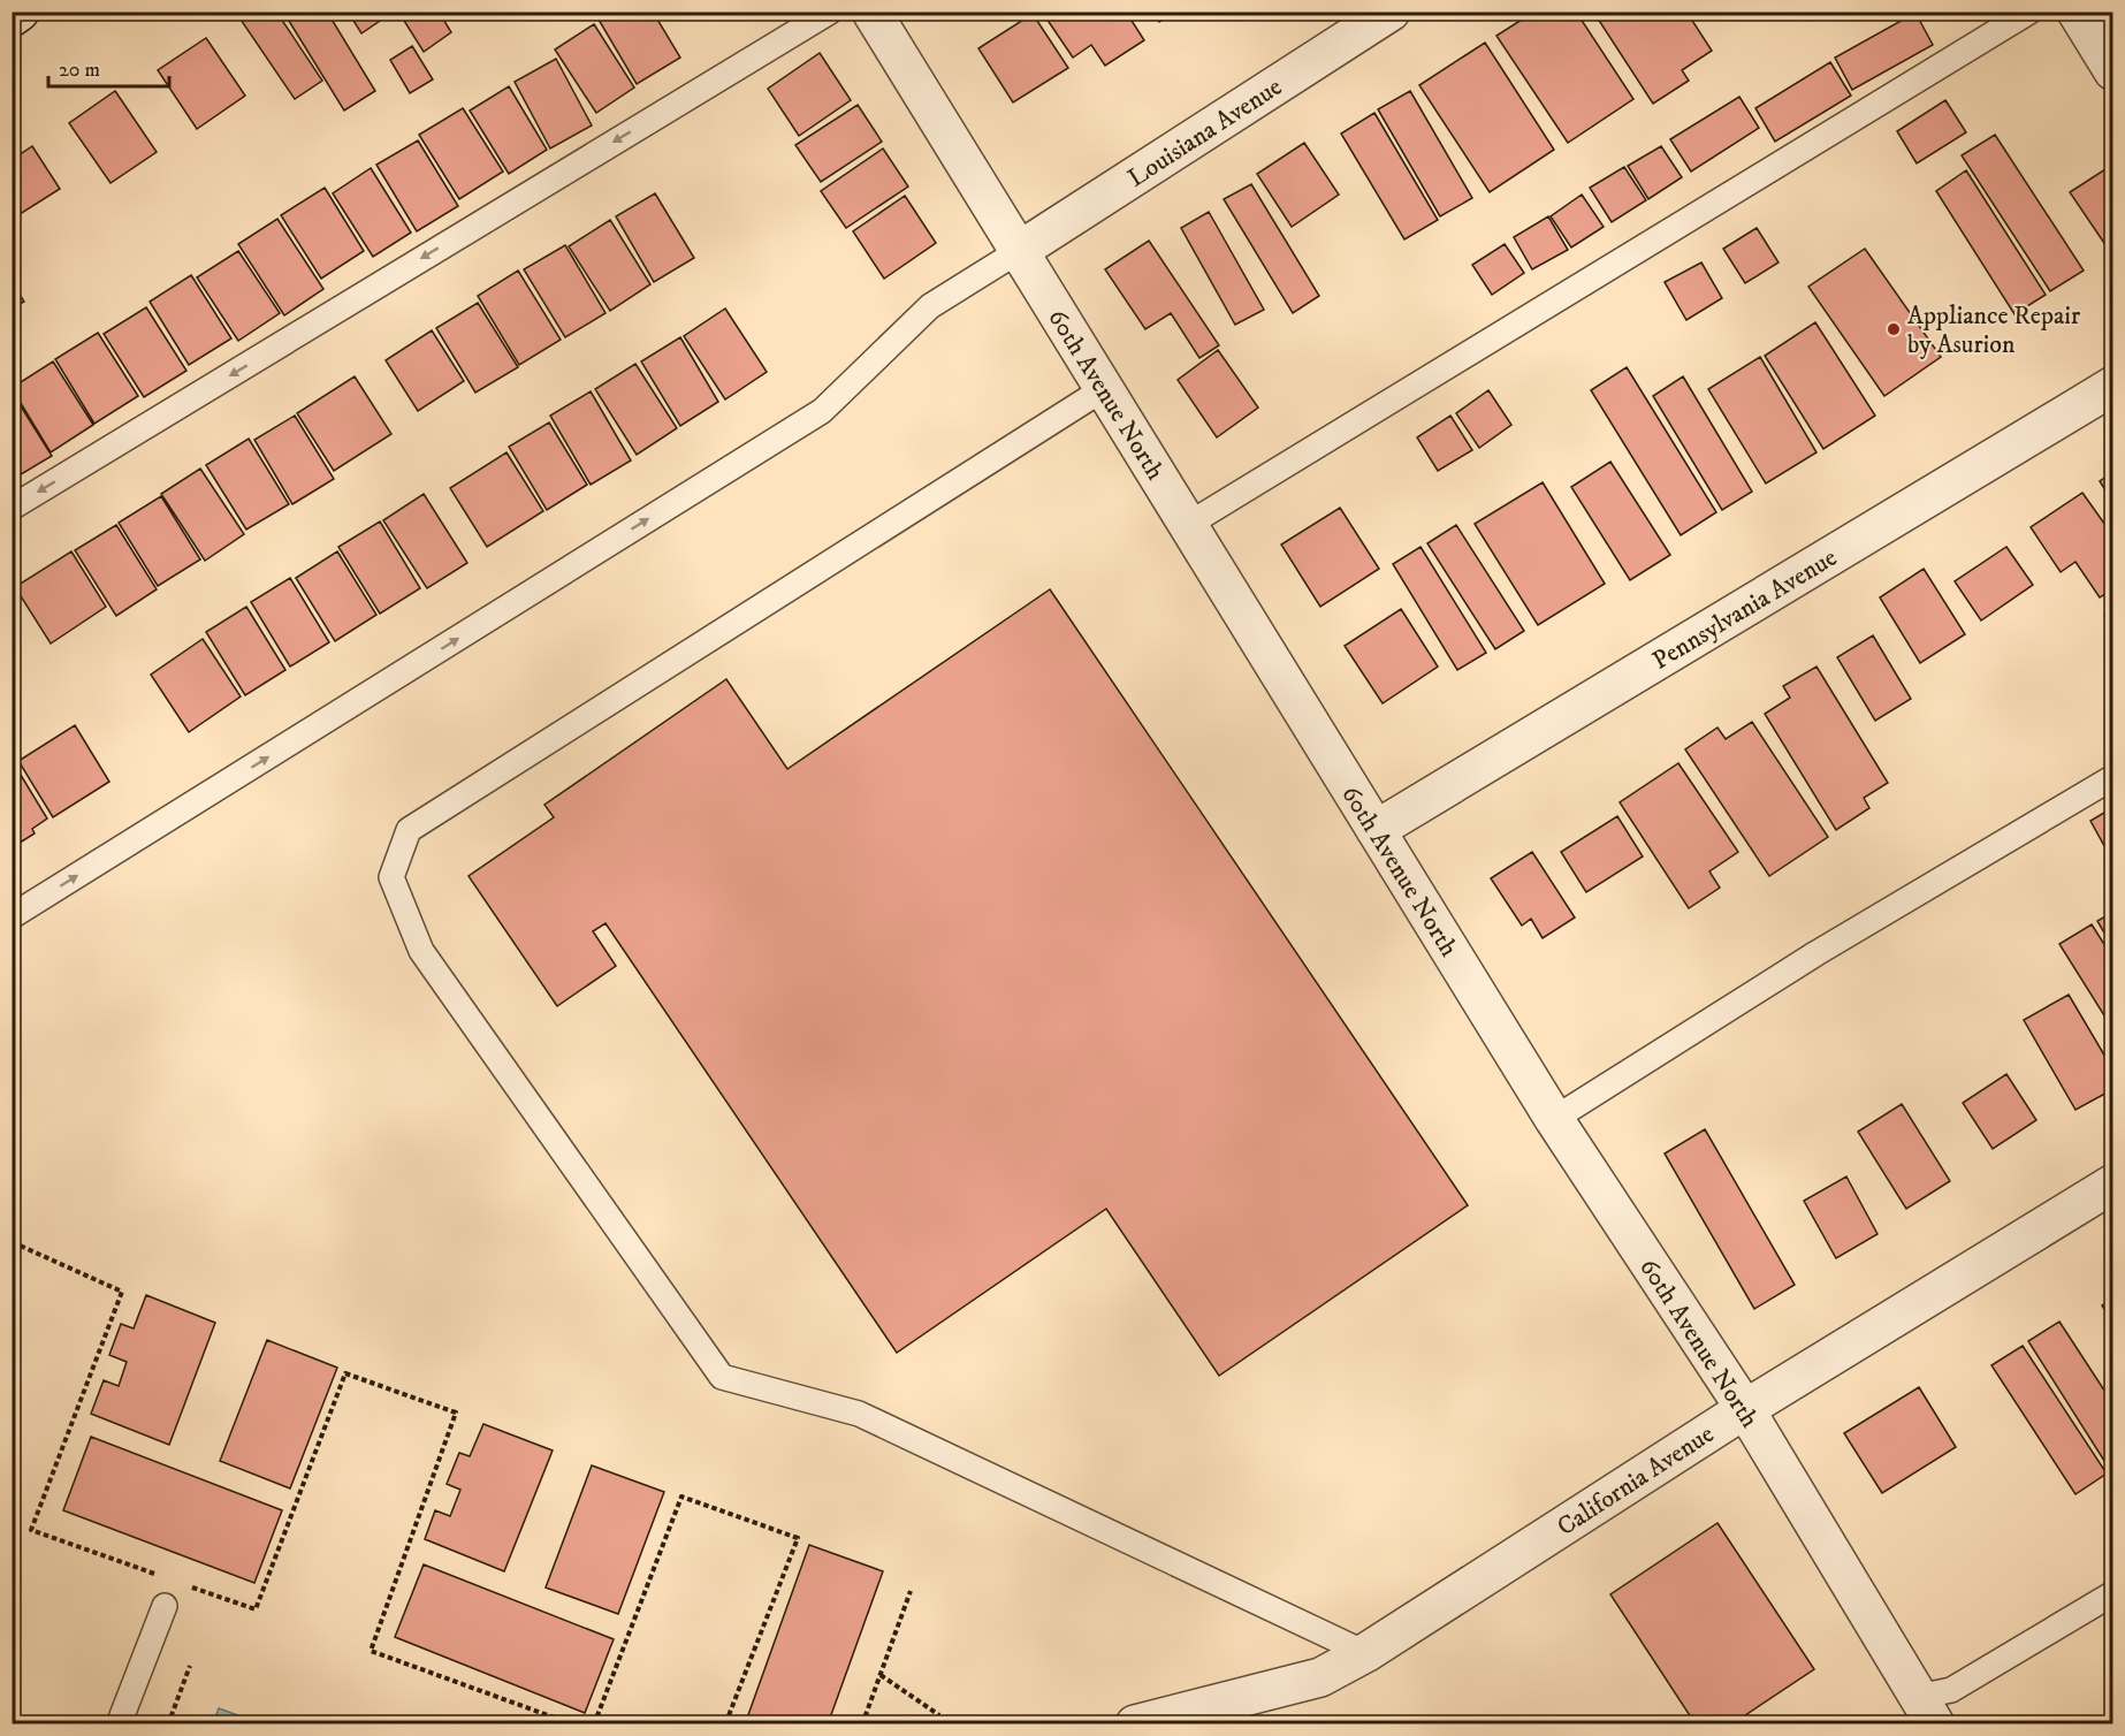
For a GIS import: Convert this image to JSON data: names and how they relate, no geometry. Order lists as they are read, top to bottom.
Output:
{
  "streets": {
    "street": [
      "Louisiana Avenue",
      "60th Avenue North",
      "Pennsylvania Avenue",
      "California Avenue"
    ]
  },
  "crossings": [
    ["Louisiana Avenue", "60th Avenue North"],
    ["60th Avenue North", "Pennsylvania Avenue"],
    ["60th Avenue North", "California Avenue"]
  ],
  "places": ["Appliance Repair by Asurion"],
  "scale_bar": "20 m"
}
